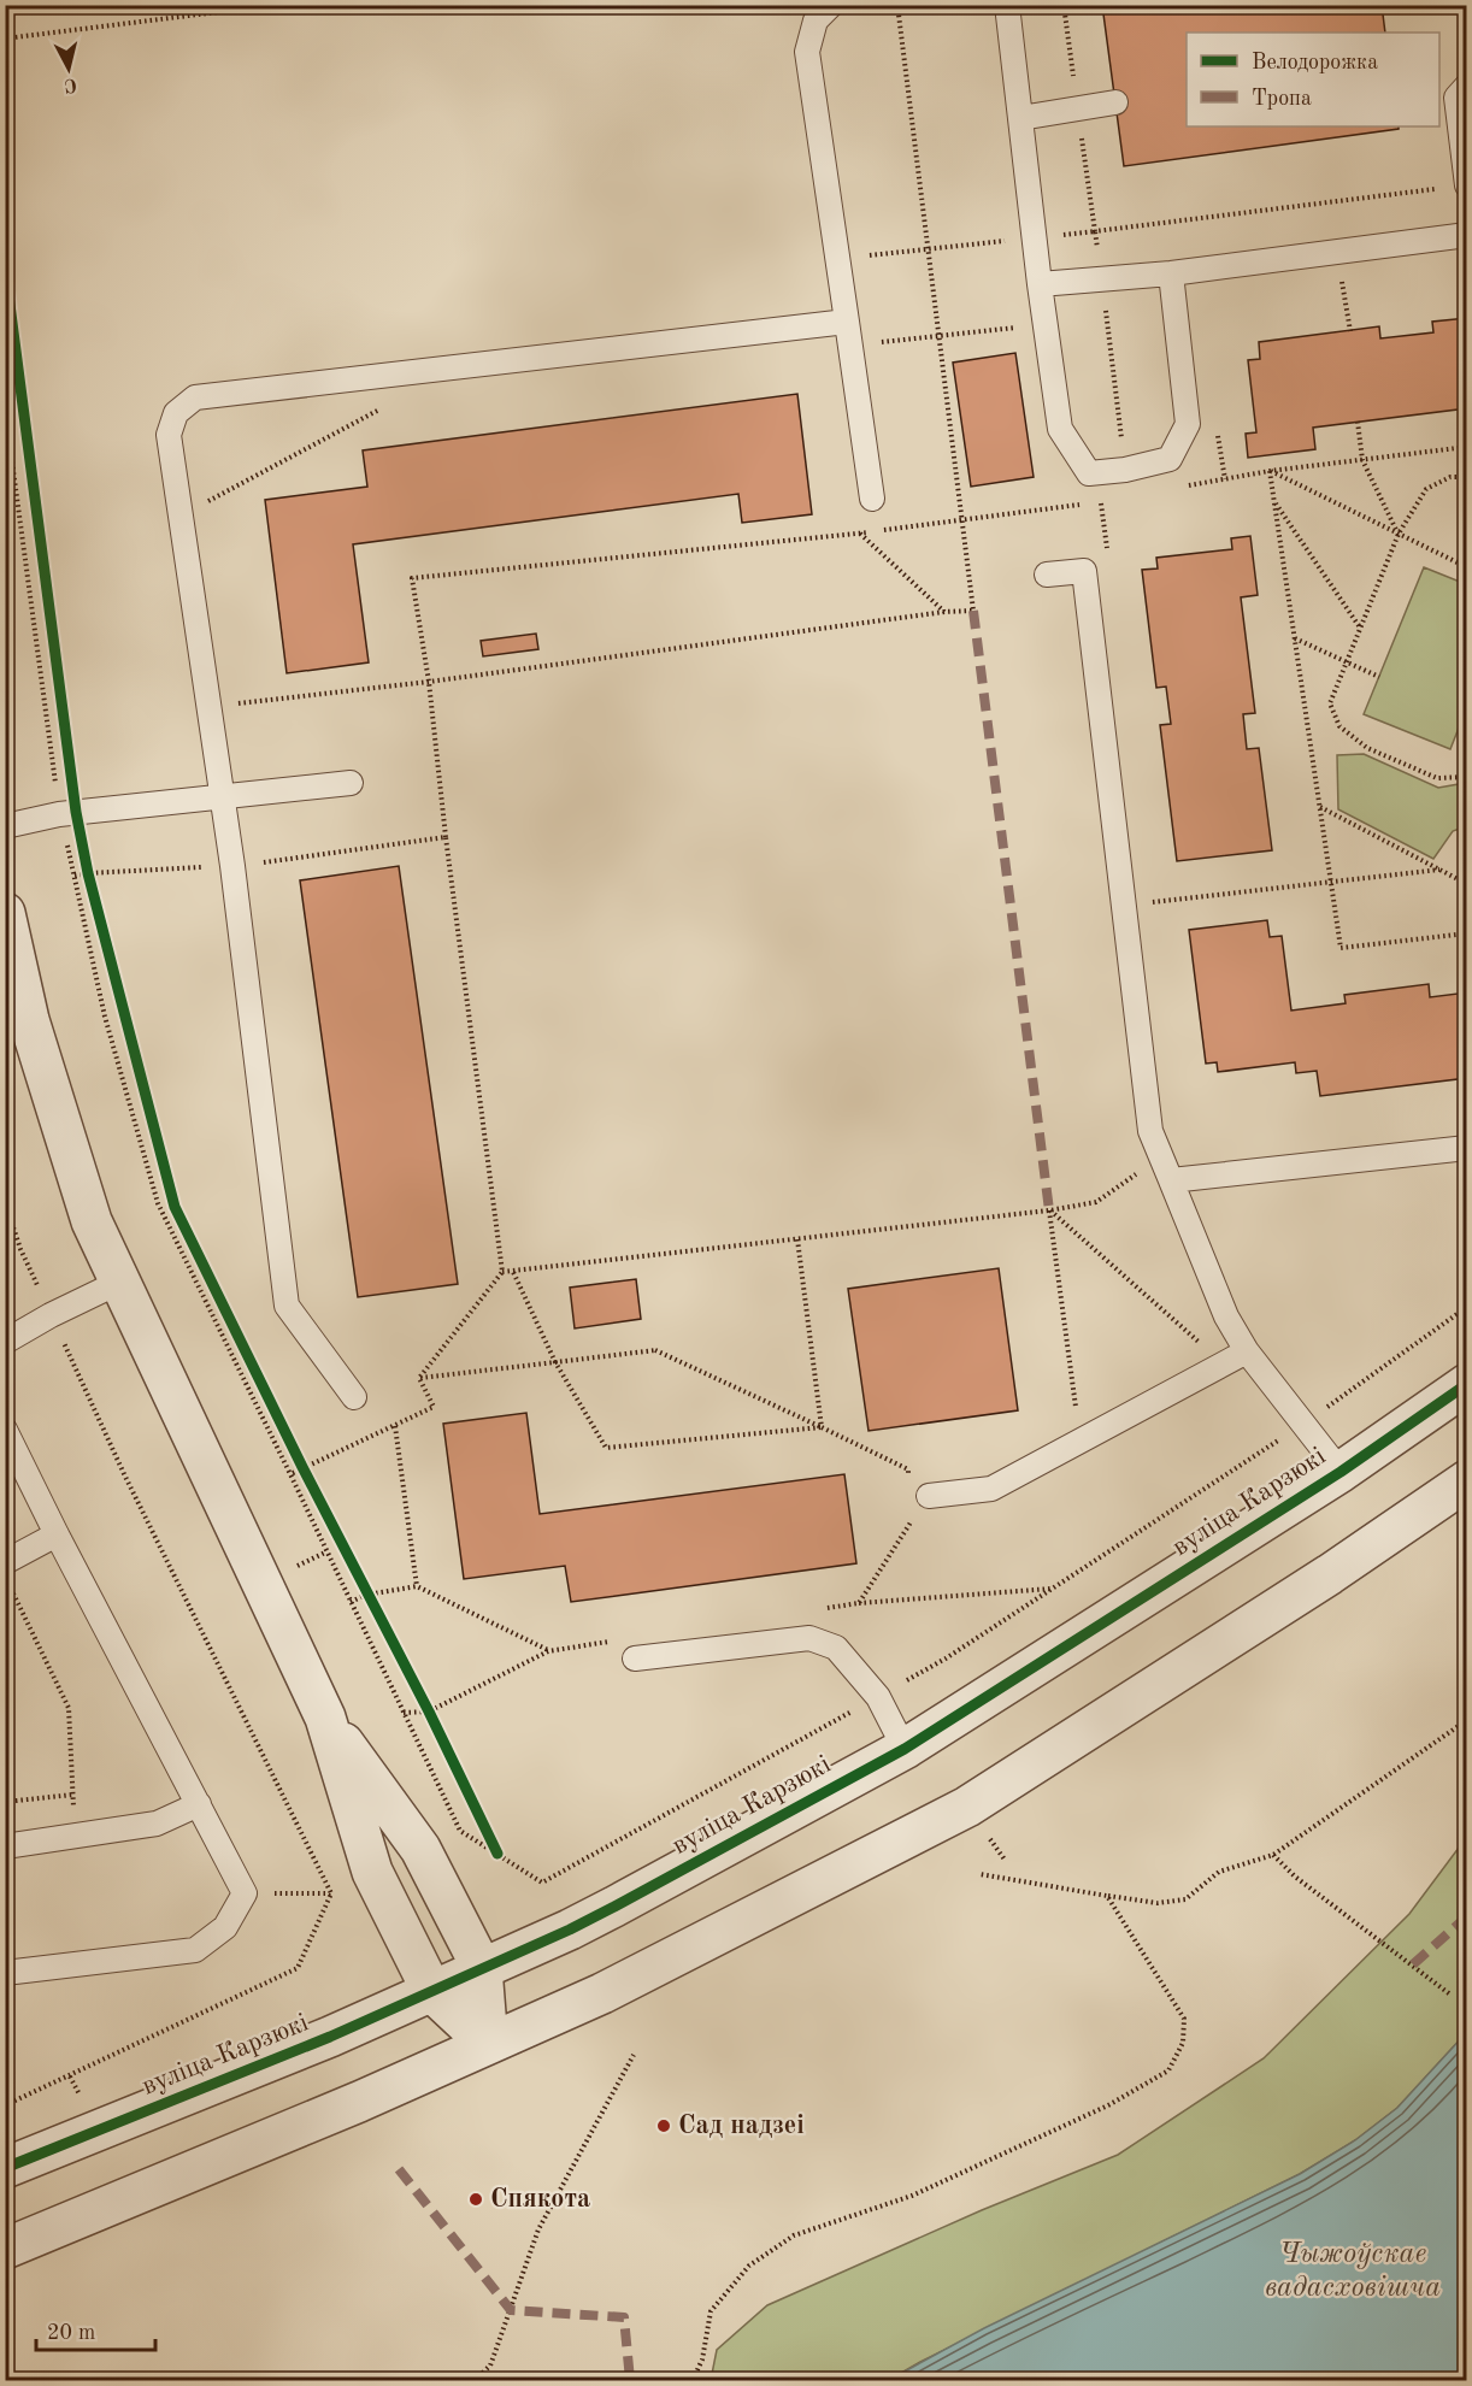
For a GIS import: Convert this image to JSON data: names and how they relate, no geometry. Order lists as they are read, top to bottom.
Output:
{
  "streets": {
    "street": ["вуліца Карзюкі"]
  },
  "water": ["Чыжоўскае вадасховішча"],
  "places": ["Сад надзеі", "Спякота"],
  "legend": ["Велодорожка", "Тропа"],
  "scale_bar": "20 m",
  "north": "bottom"
}
